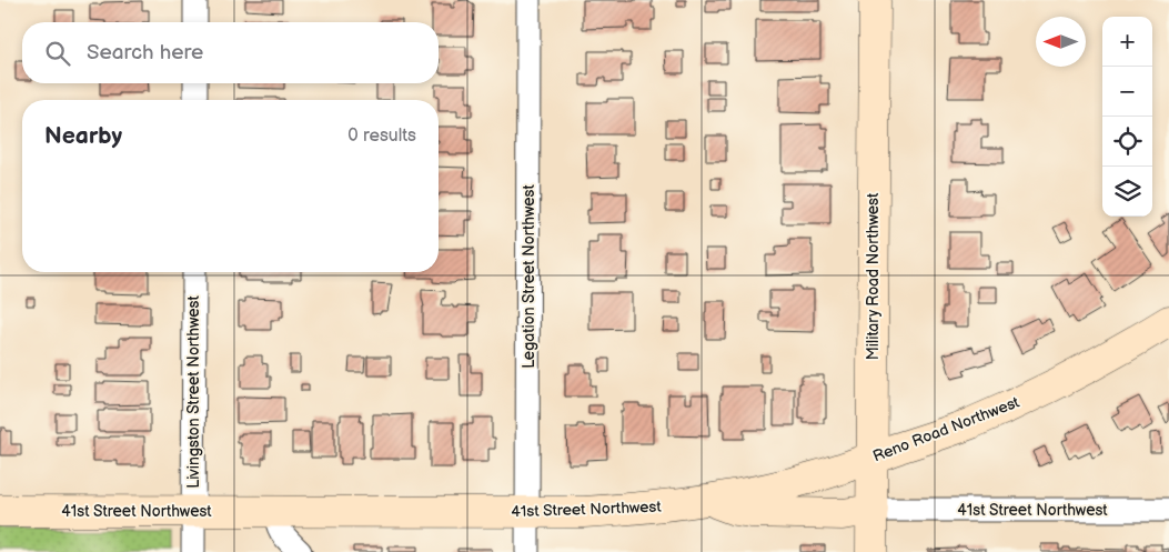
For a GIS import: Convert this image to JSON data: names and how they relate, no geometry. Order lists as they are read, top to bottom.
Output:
{
  "streets": {
    "main road": ["Military Road Northwest", "Reno Road Northwest", "41st Street Northwest"],
    "street": ["Legation Street Northwest", "Livingston Street Northwest"]
  },
  "crossings": [
    ["Legation Street Northwest", "41st Street Northwest"],
    ["Military Road Northwest", "Reno Road Northwest"],
    ["Military Road Northwest", "41st Street Northwest"],
    ["Livingston Street Northwest", "41st Street Northwest"],
    ["Reno Road Northwest", "41st Street Northwest"]
  ],
  "north": "left",
  "page": {
    "map_buttons": ["+", "−"],
    "search": "Search here",
    "heading": ["Nearby", "0 results"]
  }
}
